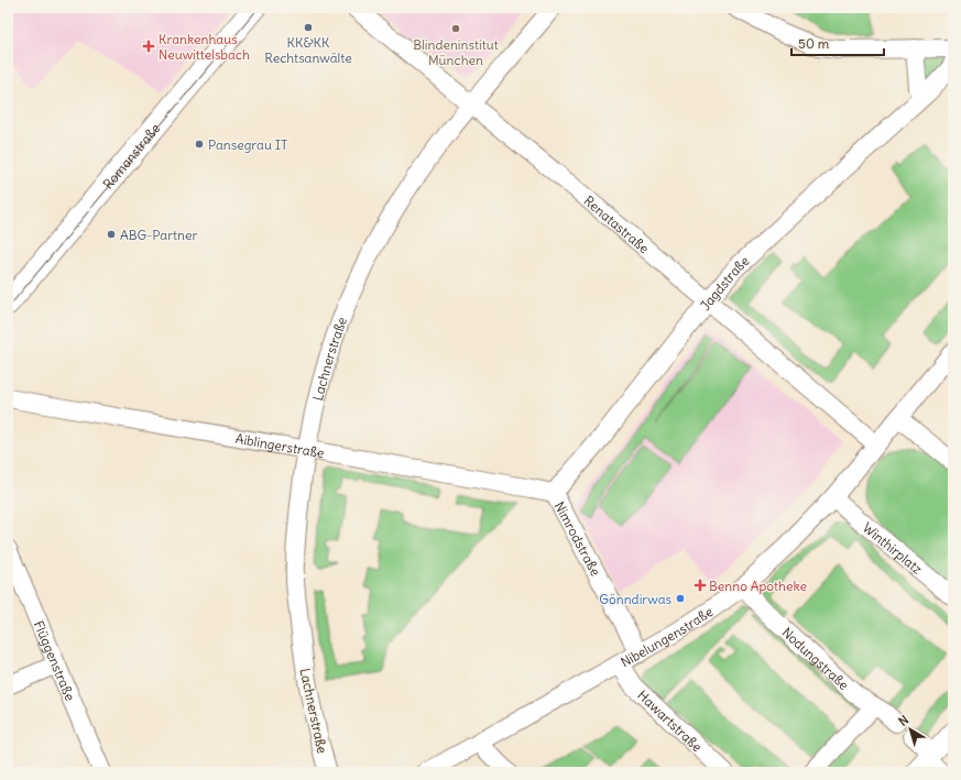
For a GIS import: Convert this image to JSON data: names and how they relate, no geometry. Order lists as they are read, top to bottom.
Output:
{
  "streets": {
    "main road": ["Romanstraße"],
    "street": [
      "Renatastraße",
      "Jagdstraße",
      "Lachnerstraße",
      "Aiblingerstraße",
      "Nimrodstraße",
      "Winthirplatz",
      "Nibelungenstraße",
      "Nodungstraße",
      "Flüggenstraße",
      "Hawartstraße"
    ]
  },
  "crossings": [
    ["Renatastraße", "Jagdstraße"],
    ["Renatastraße", "Lachnerstraße"],
    ["Renatastraße", "Nibelungenstraße"],
    ["Jagdstraße", "Aiblingerstraße"],
    ["Jagdstraße", "Nimrodstraße"],
    ["Lachnerstraße", "Aiblingerstraße"],
    ["Aiblingerstraße", "Nimrodstraße"],
    ["Nimrodstraße", "Nibelungenstraße"],
    ["Winthirplatz", "Nibelungenstraße"],
    ["Nibelungenstraße", "Nodungstraße"],
    ["Nibelungenstraße", "Hawartstraße"]
  ],
  "places": {
    "other": [
      "KK&KK Rechtsanwälte",
      "Blindeninstitut München",
      "Pansegrau IT",
      "ABG-Partner",
      "Gönndirwas"
    ],
    "health": ["Krankenhaus Neuwittelsbach", "Benno Apotheke"]
  },
  "scale_bar": "50 m",
  "north": "top left"
}
